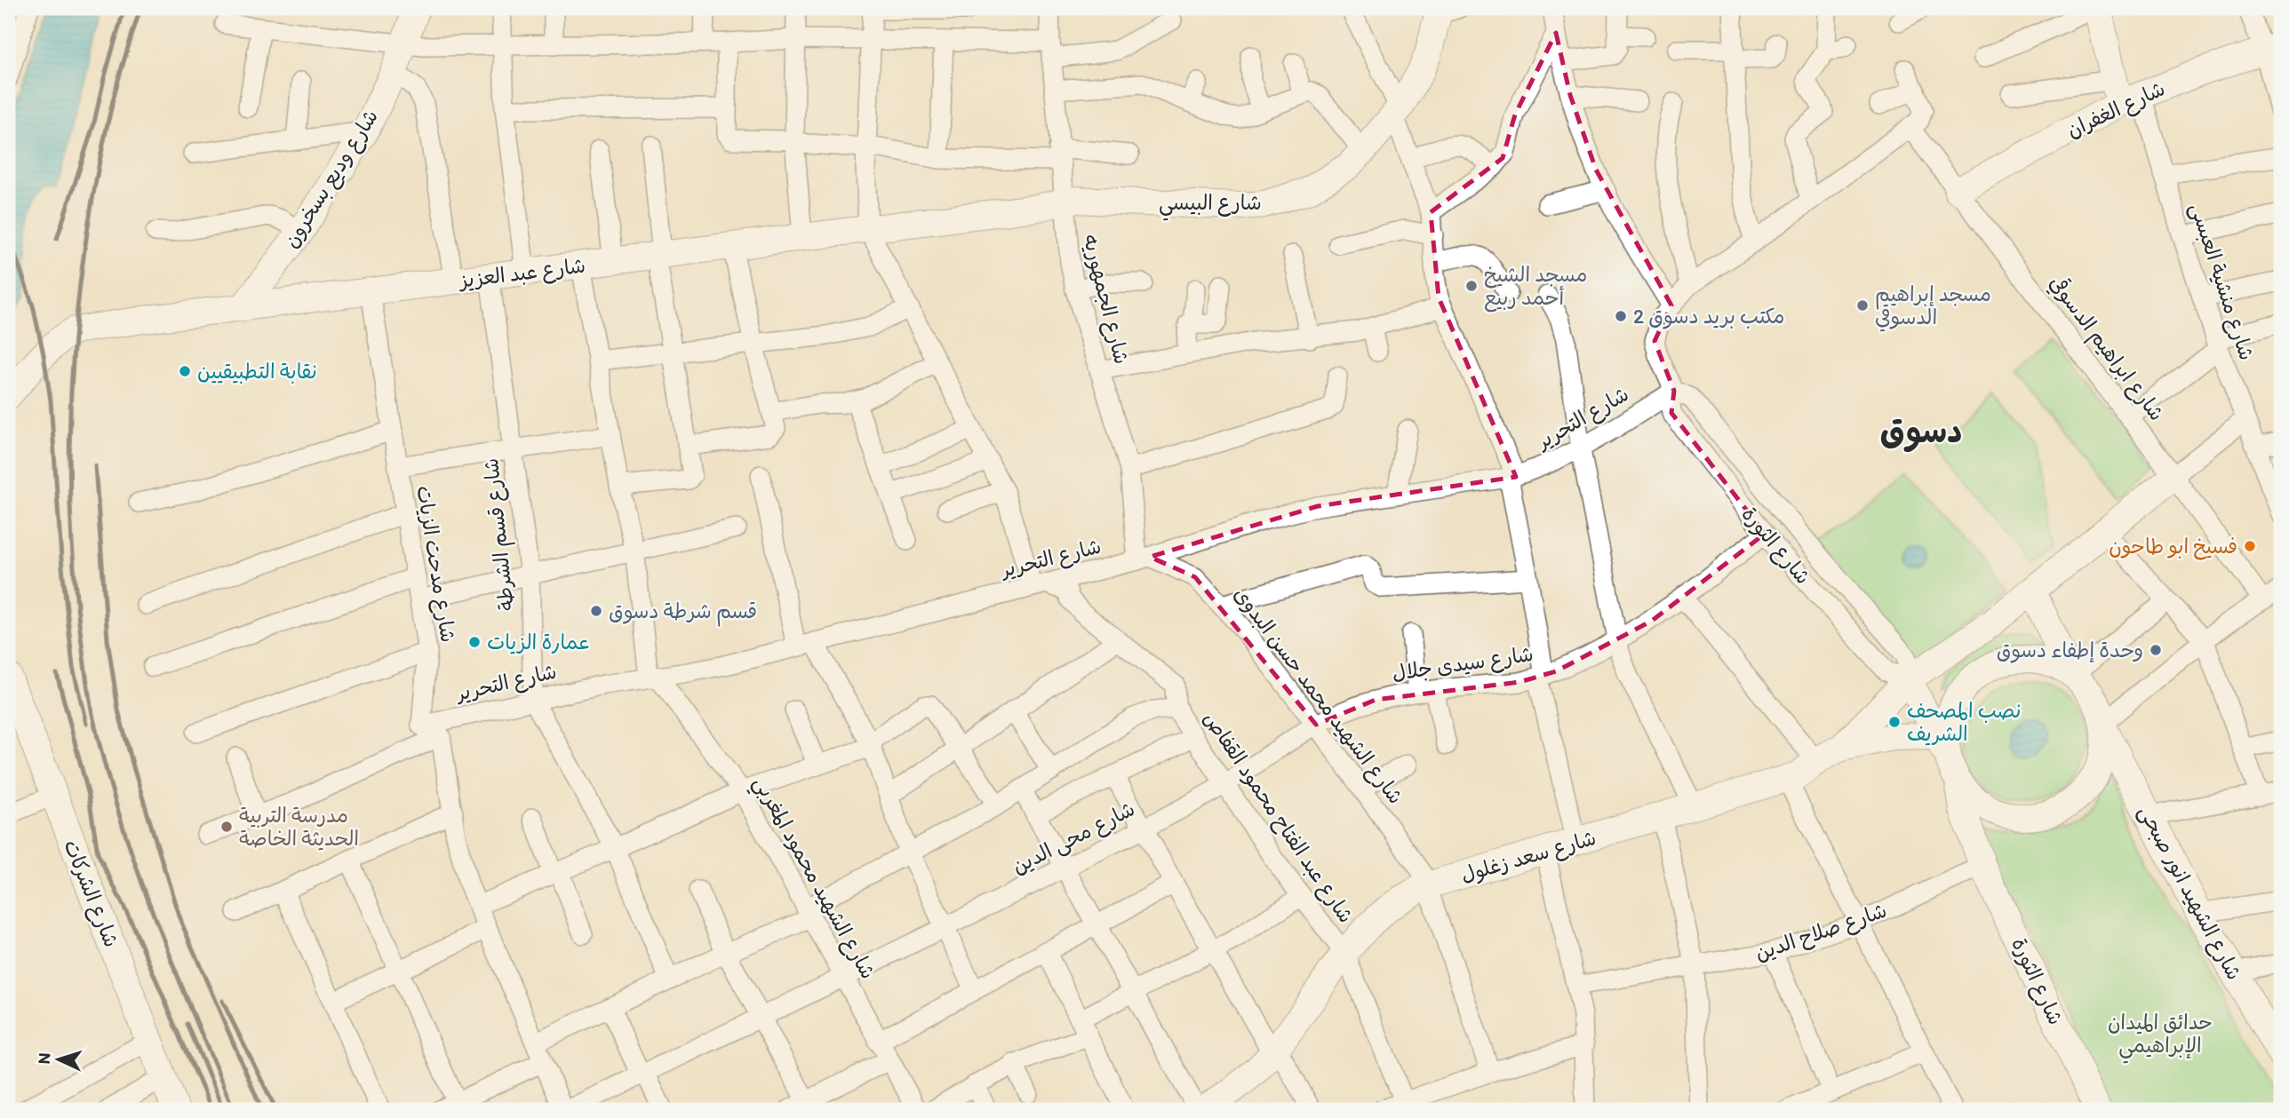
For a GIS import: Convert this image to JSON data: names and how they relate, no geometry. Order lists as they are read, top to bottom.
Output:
{
  "streets": {
    "street": [
      "شارع الغفران",
      "شارع وديع بسخرون",
      "شارع البيسي",
      "شارع عبد العزيز",
      "شارع منشية العبسى",
      "شارع الجمهوريه",
      "شارع ابراهيم الدسوقي",
      "شارع التحرير",
      "شارع قسم الشرطة",
      "شارع الثورة",
      "شارع مدحت الزيات",
      "شارع سيدى جلال",
      "شارع الشهيد محمد حسن البدوى",
      "شارع عبد الفتاح محمود القفاص",
      "شارع محى الدين",
      "شارع سعد زغلول",
      "شارع الشهيد محمود المغربي",
      "شارع الشهيد انور صبحى",
      "شارع الشركات",
      "شارع صلاح الدين"
    ]
  },
  "crossings": [
    ["شارع الغفران", "شارع منشية العبسى"],
    ["شارع الغفران", "شارع ابراهيم الدسوقي"],
    ["شارع وديع بسخرون", "شارع عبد العزيز"],
    ["شارع البيسي", "شارع عبد العزيز"],
    ["شارع البيسي", "شارع الجمهوريه"],
    ["شارع عبد العزيز", "شارع الجمهوريه"],
    ["شارع عبد العزيز", "شارع قسم الشرطة"],
    ["شارع عبد العزيز", "شارع مدحت الزيات"],
    ["شارع عبد العزيز", "شارع الشهيد محمود المغربي"],
    ["شارع الجمهوريه", "شارع التحرير"],
    ["شارع الجمهوريه", "شارع الشهيد محمد حسن البدوى"],
    ["شارع ابراهيم الدسوقي", "شارع الثورة"],
    ["شارع التحرير", "شارع قسم الشرطة"],
    ["شارع التحرير", "شارع الثورة"],
    ["شارع التحرير", "شارع مدحت الزيات"],
    ["شارع التحرير", "شارع الشهيد محمد حسن البدوى"],
    ["شارع التحرير", "شارع عبد الفتاح محمود القفاص"],
    ["شارع التحرير", "شارع الشهيد محمود المغربي"],
    ["شارع الثورة", "شارع سيدى جلال"],
    ["شارع الثورة", "شارع سعد زغلول"],
    ["شارع الثورة", "شارع الشهيد انور صبحى"],
    ["شارع الثورة", "شارع صلاح الدين"],
    ["شارع سيدى جلال", "شارع الشهيد محمد حسن البدوى"],
    ["شارع سيدى جلال", "شارع محى الدين"],
    ["شارع الشهيد محمد حسن البدوى", "شارع محى الدين"],
    ["شارع الشهيد محمد حسن البدوى", "شارع سعد زغلول"],
    ["شارع عبد الفتاح محمود القفاص", "شارع محى الدين"],
    ["شارع عبد الفتاح محمود القفاص", "شارع سعد زغلول"],
    ["شارع محى الدين", "شارع الشهيد محمود المغربي"]
  ],
  "districts": ["دسوق"],
  "parks": ["حدائق الميدان الإبراهيمي"],
  "places": [
    "مسجد الشيخ أحمد ربيع",
    "مسجد إبراهيم الدسوقي",
    "مكتب بريد دسوق 2",
    "نقابة التطبيقيين",
    "فسيخ ابو طاحون",
    "قسم شرطة دسوق",
    "عمارة الزيات",
    "وحدة إطفاء دسوق",
    "نصب المصحف الشريف",
    "مدرسة التربية الحديثة الخاصة"
  ],
  "north": "left"
}
